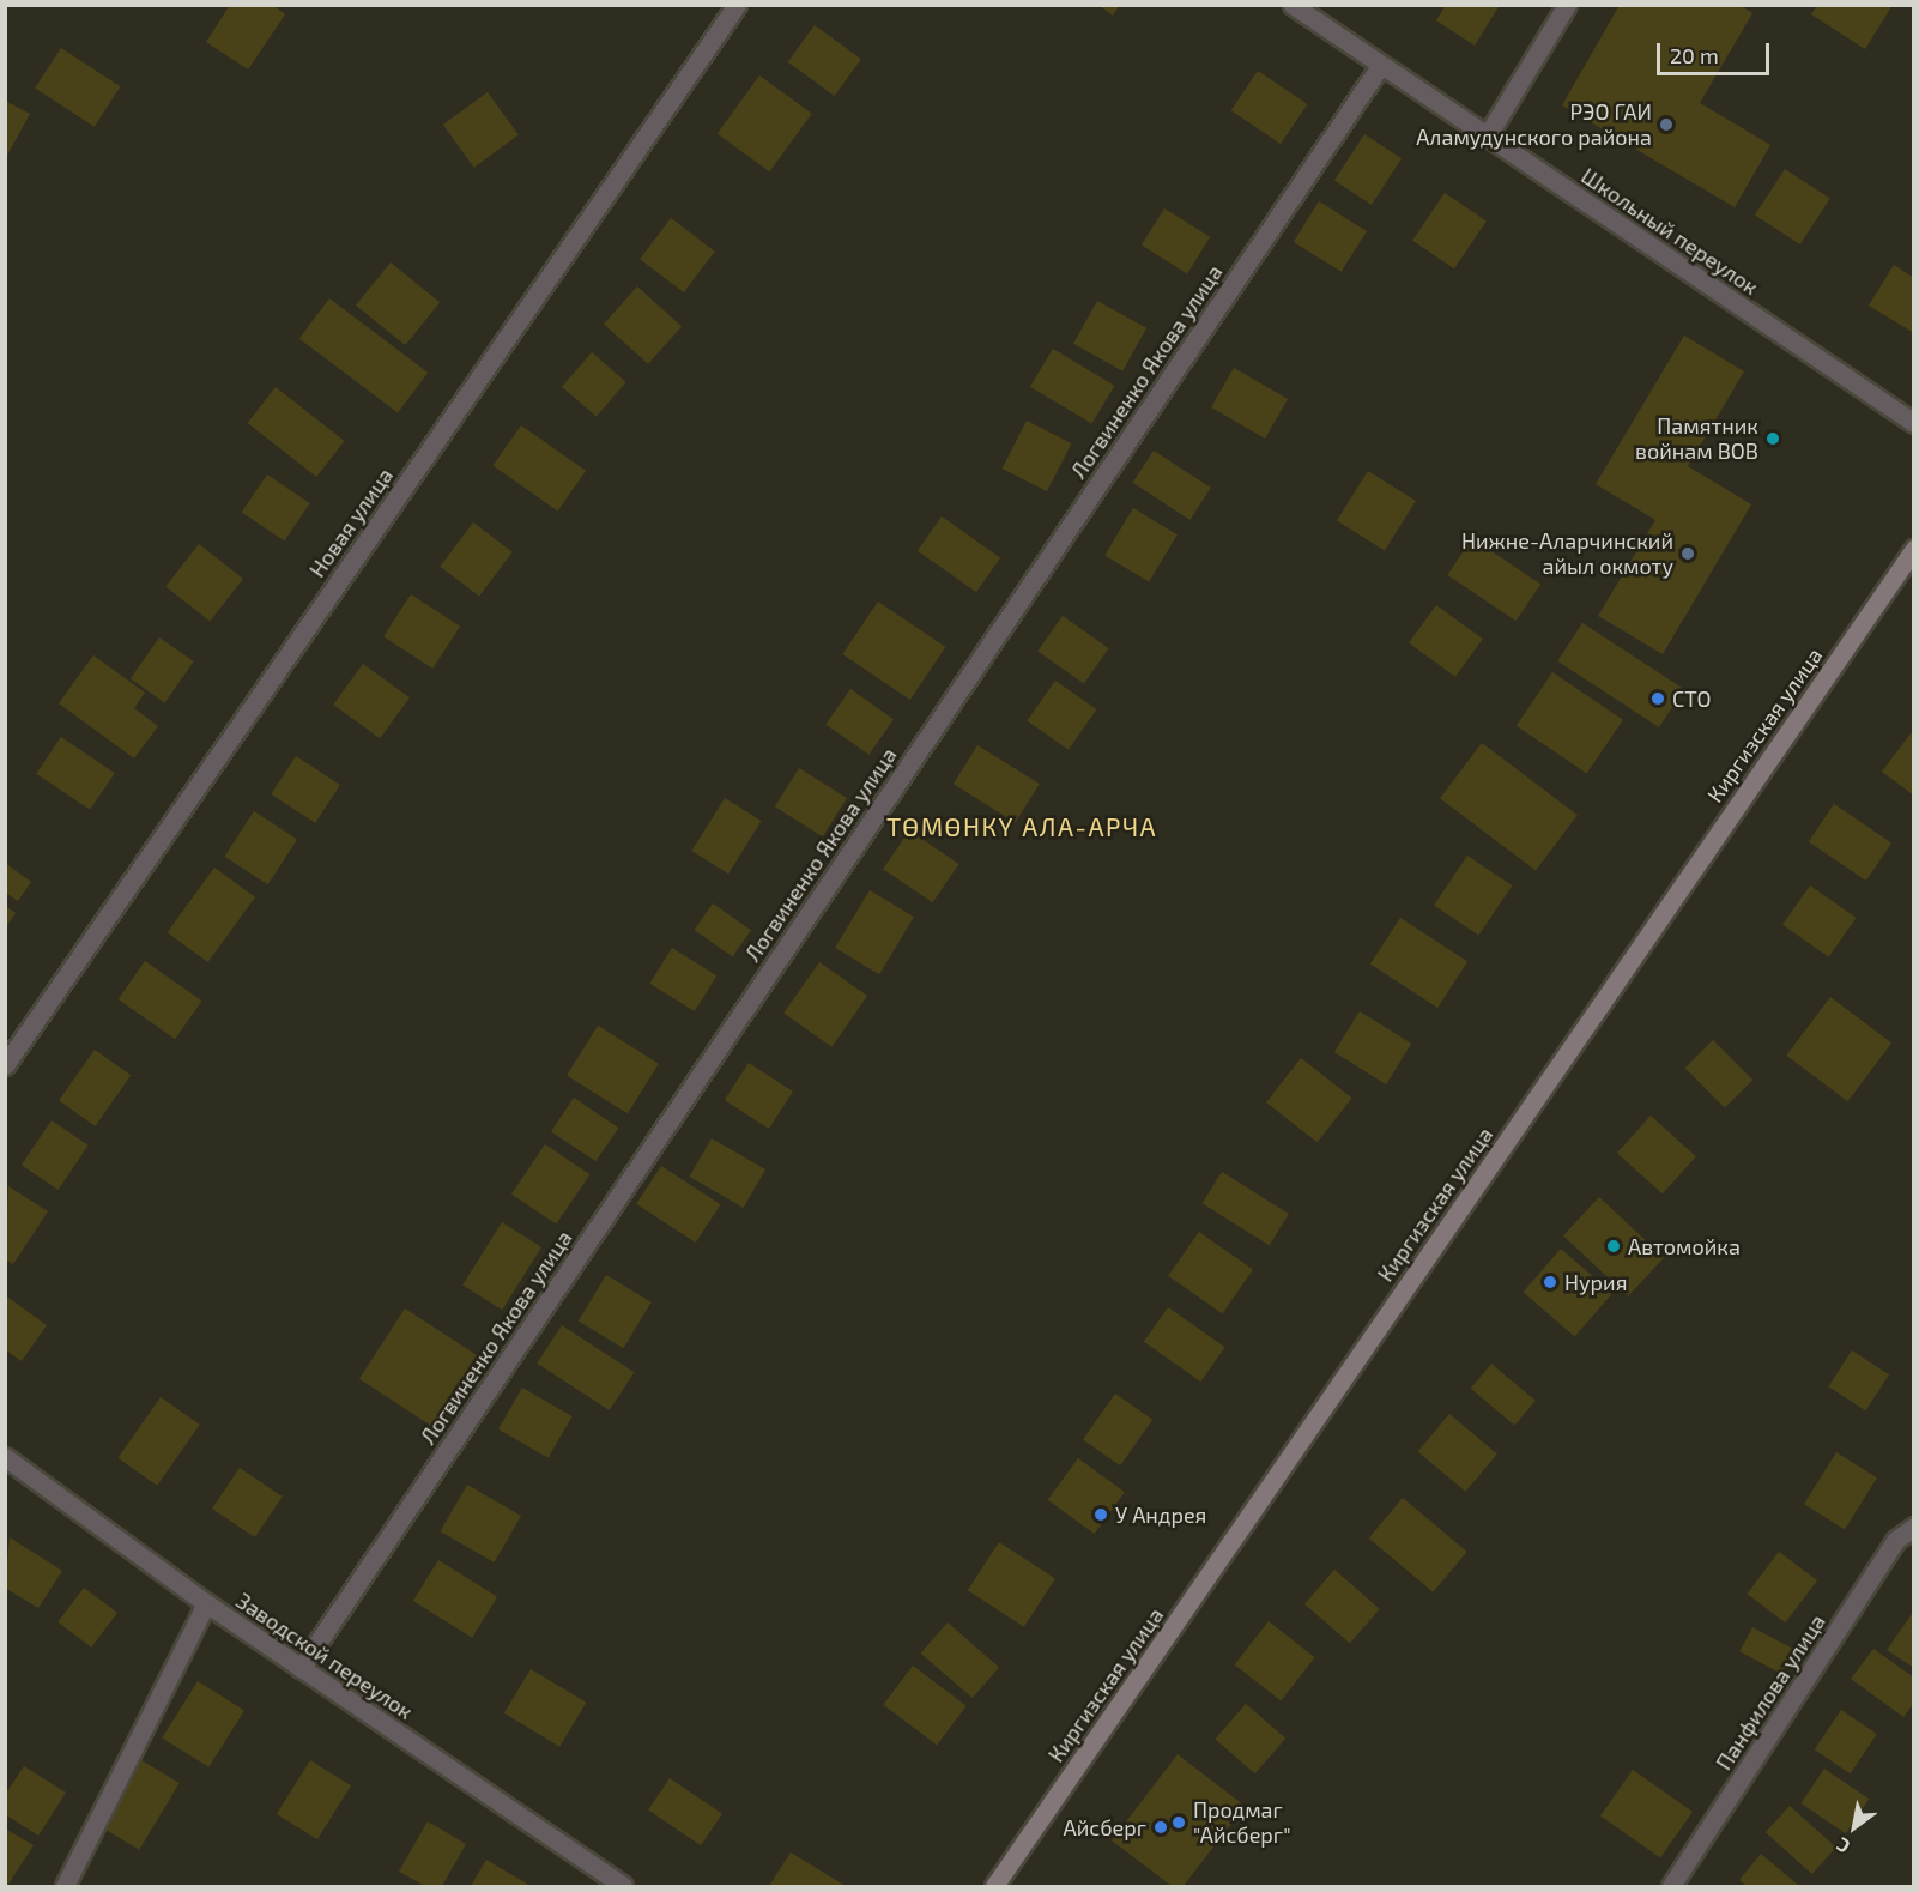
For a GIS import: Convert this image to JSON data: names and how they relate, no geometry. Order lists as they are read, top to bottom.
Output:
{
  "streets": {
    "main road": ["Киргизская улица"],
    "street": [
      "Школьный переулок",
      "Логвиненко Якова улица",
      "Новая улица",
      "Заводской переулок",
      "Панфилова улица"
    ]
  },
  "crossings": [
    ["Школьный переулок", "Логвиненко Якова улица"],
    ["Логвиненко Якова улица", "Заводской переулок"]
  ],
  "districts": ["ТӨМӨНКҮ АЛА-АРЧА"],
  "places": [
    "РЭО ГАИ Аламудунского района",
    "Памятник войнам ВОВ",
    "Нижне-Аларчинский айыл окмоту",
    "СТО",
    "Автомойка",
    "Нурия",
    "У Андрея",
    "Продмаг \"Айсберг\"",
    "Айсберг"
  ],
  "scale_bar": "20 m",
  "north": "bottom left"
}
